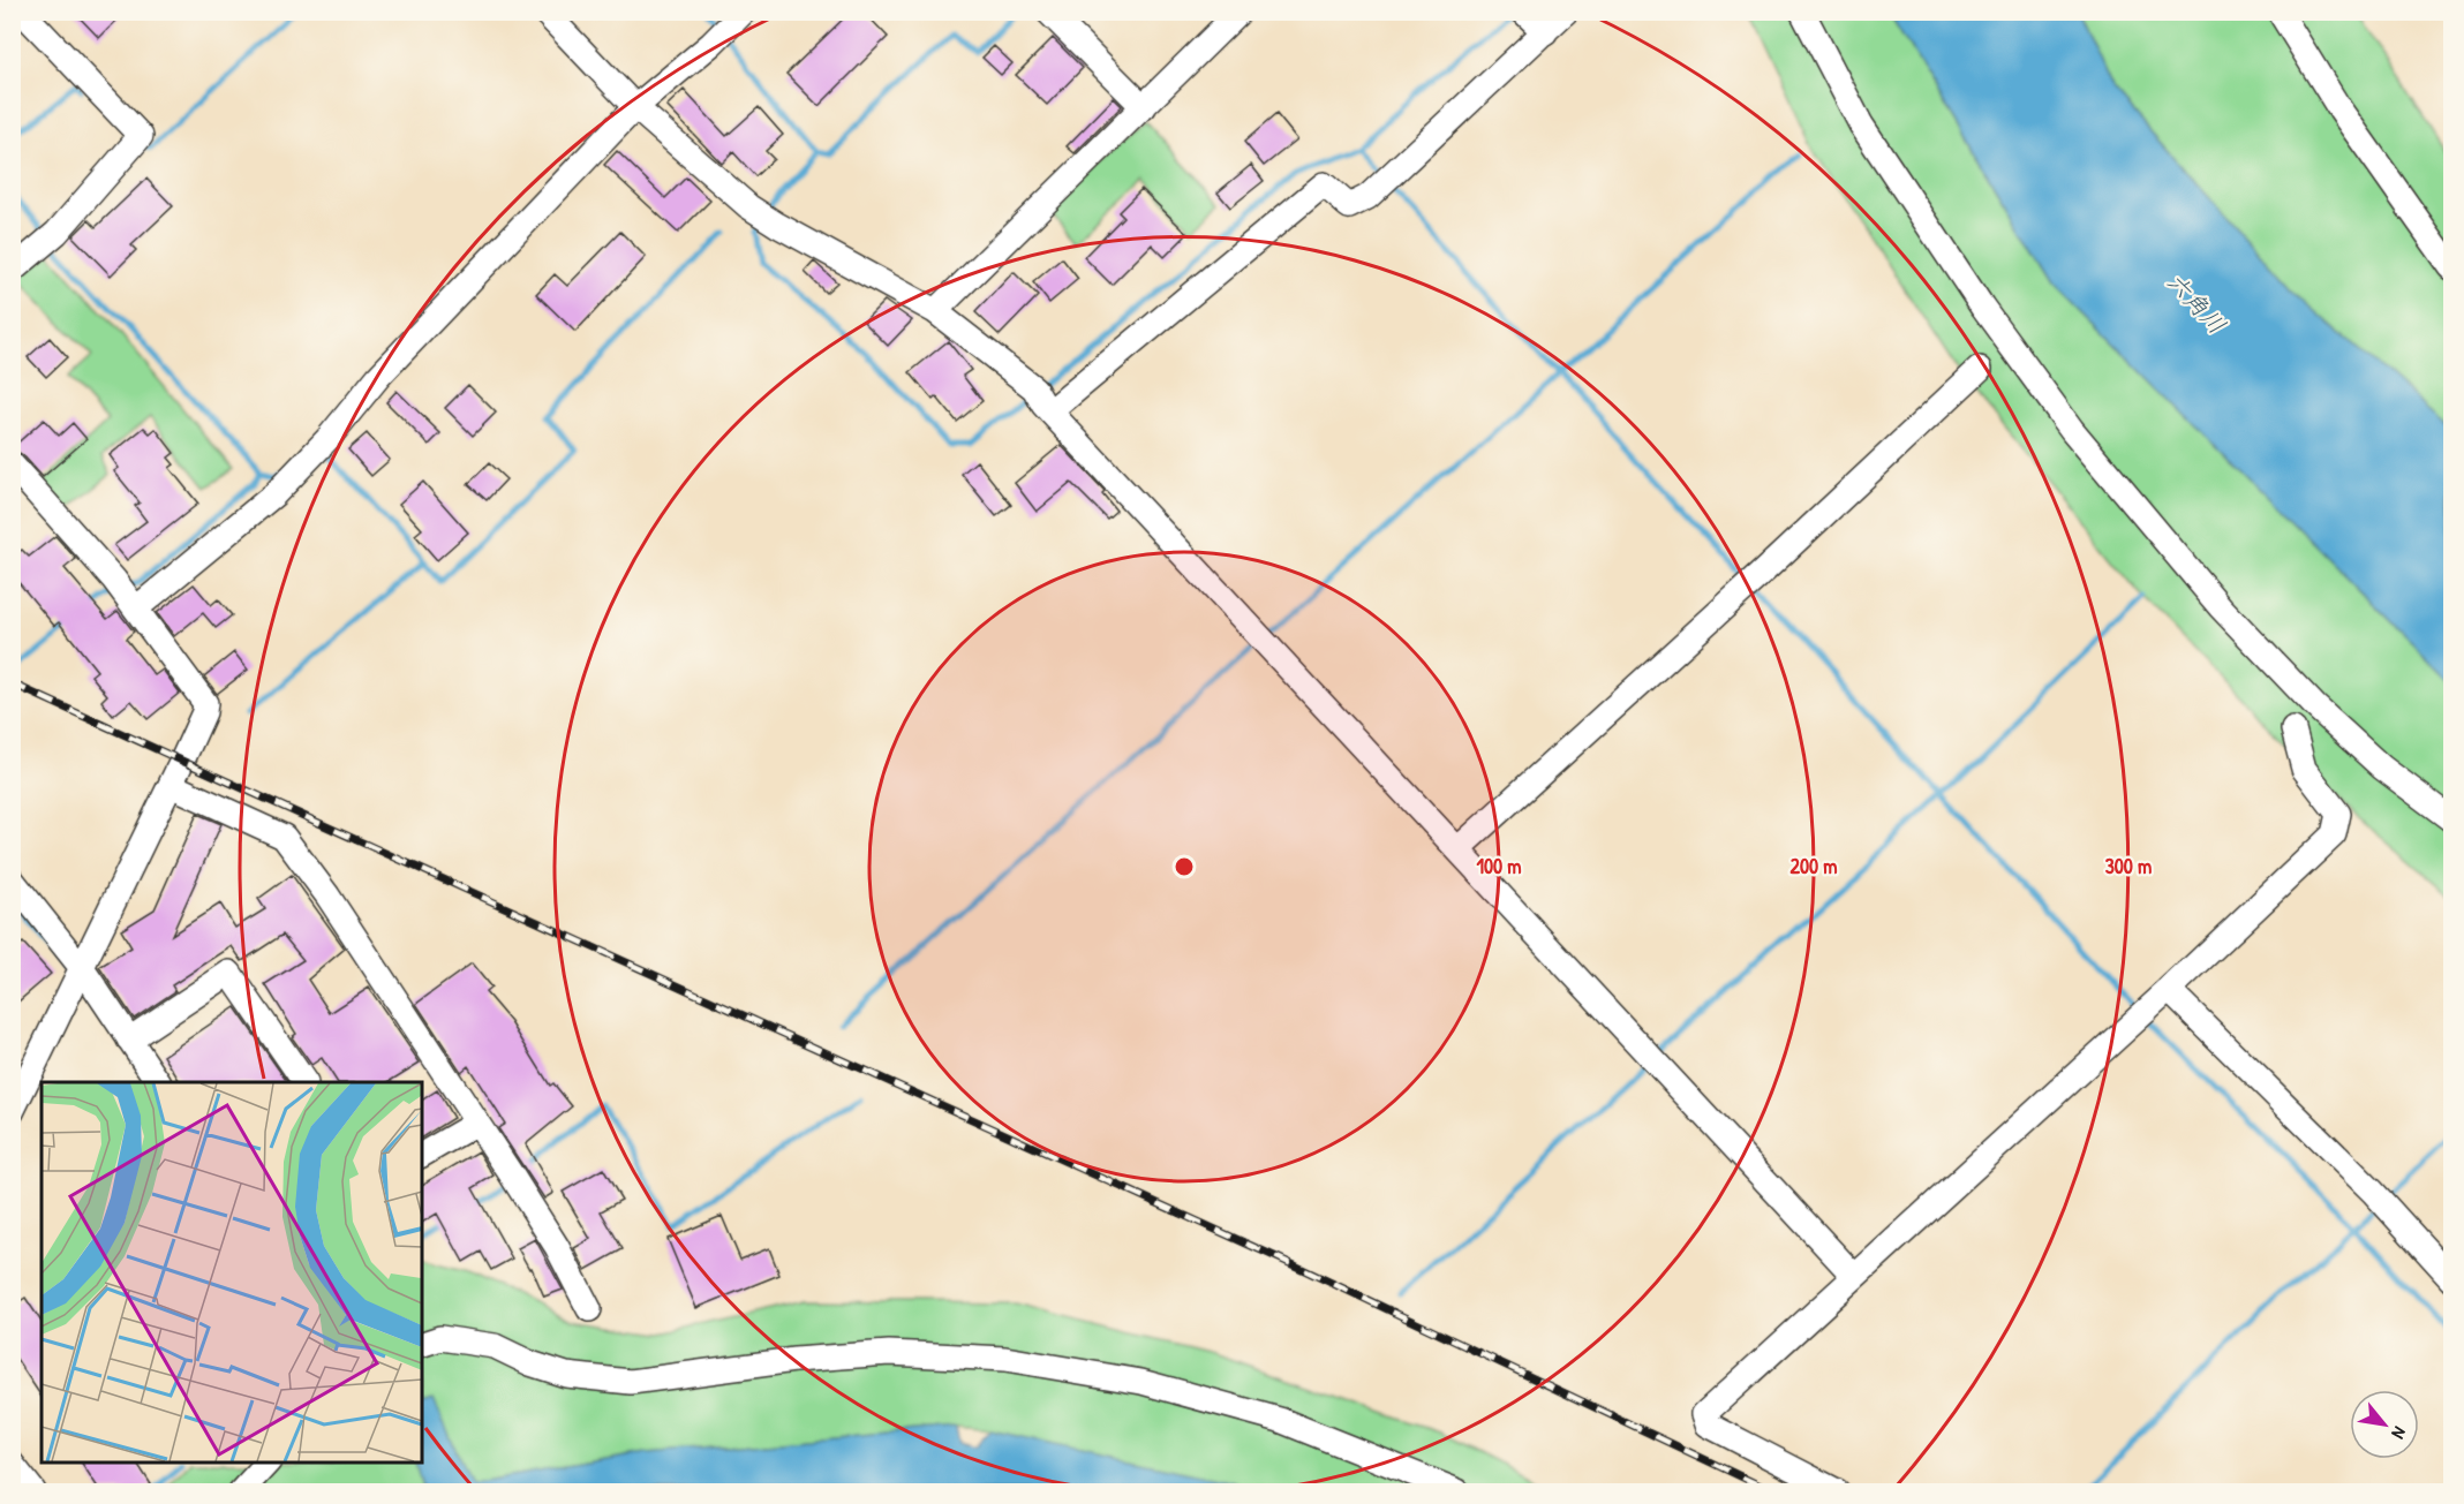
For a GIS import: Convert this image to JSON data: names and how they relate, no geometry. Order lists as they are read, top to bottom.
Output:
{
  "water": ["六角川"],
  "north": "bottom right",
  "rings": ["100 m", "200 m", "300 m"]
}
